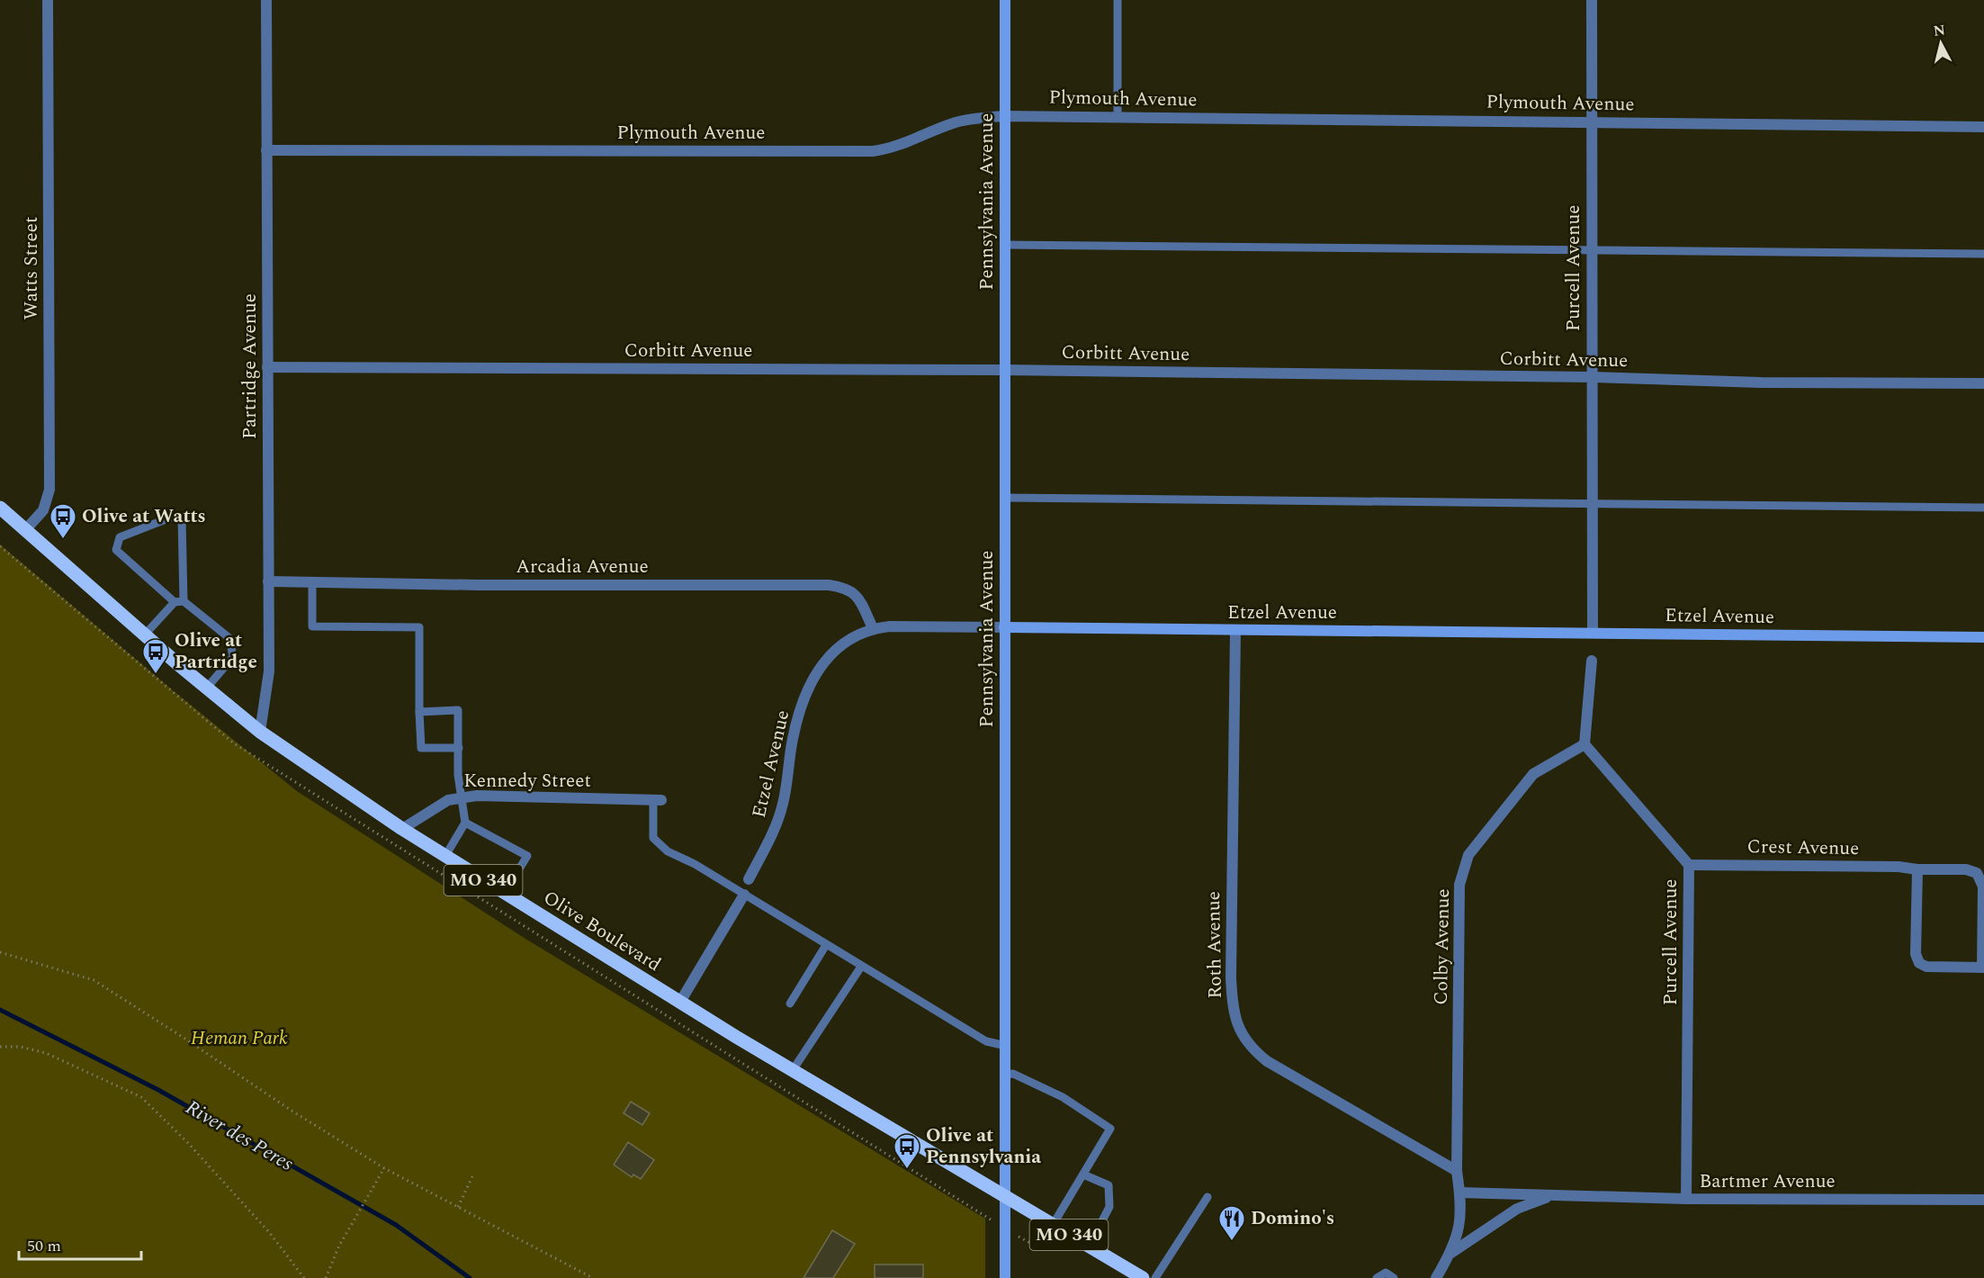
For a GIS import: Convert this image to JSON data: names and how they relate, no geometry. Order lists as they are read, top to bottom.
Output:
{
  "streets": {
    "main road": ["MO 340", "Olive Boulevard"],
    "street": [
      "Plymouth Avenue",
      "Pennsylvania Avenue",
      "Watts Street",
      "Purcell Avenue",
      "Corbitt Avenue",
      "Partridge Avenue",
      "Arcadia Avenue",
      "Etzel Avenue",
      "Kennedy Street",
      "Crest Avenue",
      "Roth Avenue",
      "Colby Avenue",
      "Bartmer Avenue"
    ]
  },
  "crossings": [
    ["Plymouth Avenue", "Pennsylvania Avenue"],
    ["Plymouth Avenue", "Purcell Avenue"],
    ["Plymouth Avenue", "Partridge Avenue"],
    ["Pennsylvania Avenue", "Corbitt Avenue"],
    ["Pennsylvania Avenue", "Etzel Avenue"],
    ["Pennsylvania Avenue", "Olive Boulevard"],
    ["Watts Street", "Olive Boulevard"],
    ["Purcell Avenue", "Corbitt Avenue"],
    ["Purcell Avenue", "Etzel Avenue"],
    ["Purcell Avenue", "Crest Avenue"],
    ["Purcell Avenue", "Colby Avenue"],
    ["Purcell Avenue", "Bartmer Avenue"],
    ["Corbitt Avenue", "Partridge Avenue"],
    ["Partridge Avenue", "Arcadia Avenue"],
    ["Partridge Avenue", "Olive Boulevard"],
    ["Arcadia Avenue", "Etzel Avenue"],
    ["Etzel Avenue", "Roth Avenue"],
    ["Kennedy Street", "Olive Boulevard"],
    ["Roth Avenue", "Colby Avenue"],
    ["Roth Avenue", "Bartmer Avenue"],
    ["Colby Avenue", "Bartmer Avenue"]
  ],
  "water": ["River des Peres"],
  "parks": ["Heman Park"],
  "places": {
    "bus stop": ["Olive at Watts", "Olive at Partridge", "Olive at Pennsylvania"],
    "restaurant": ["Domino's"]
  },
  "scale_bar": "50 m",
  "north": "top"
}
